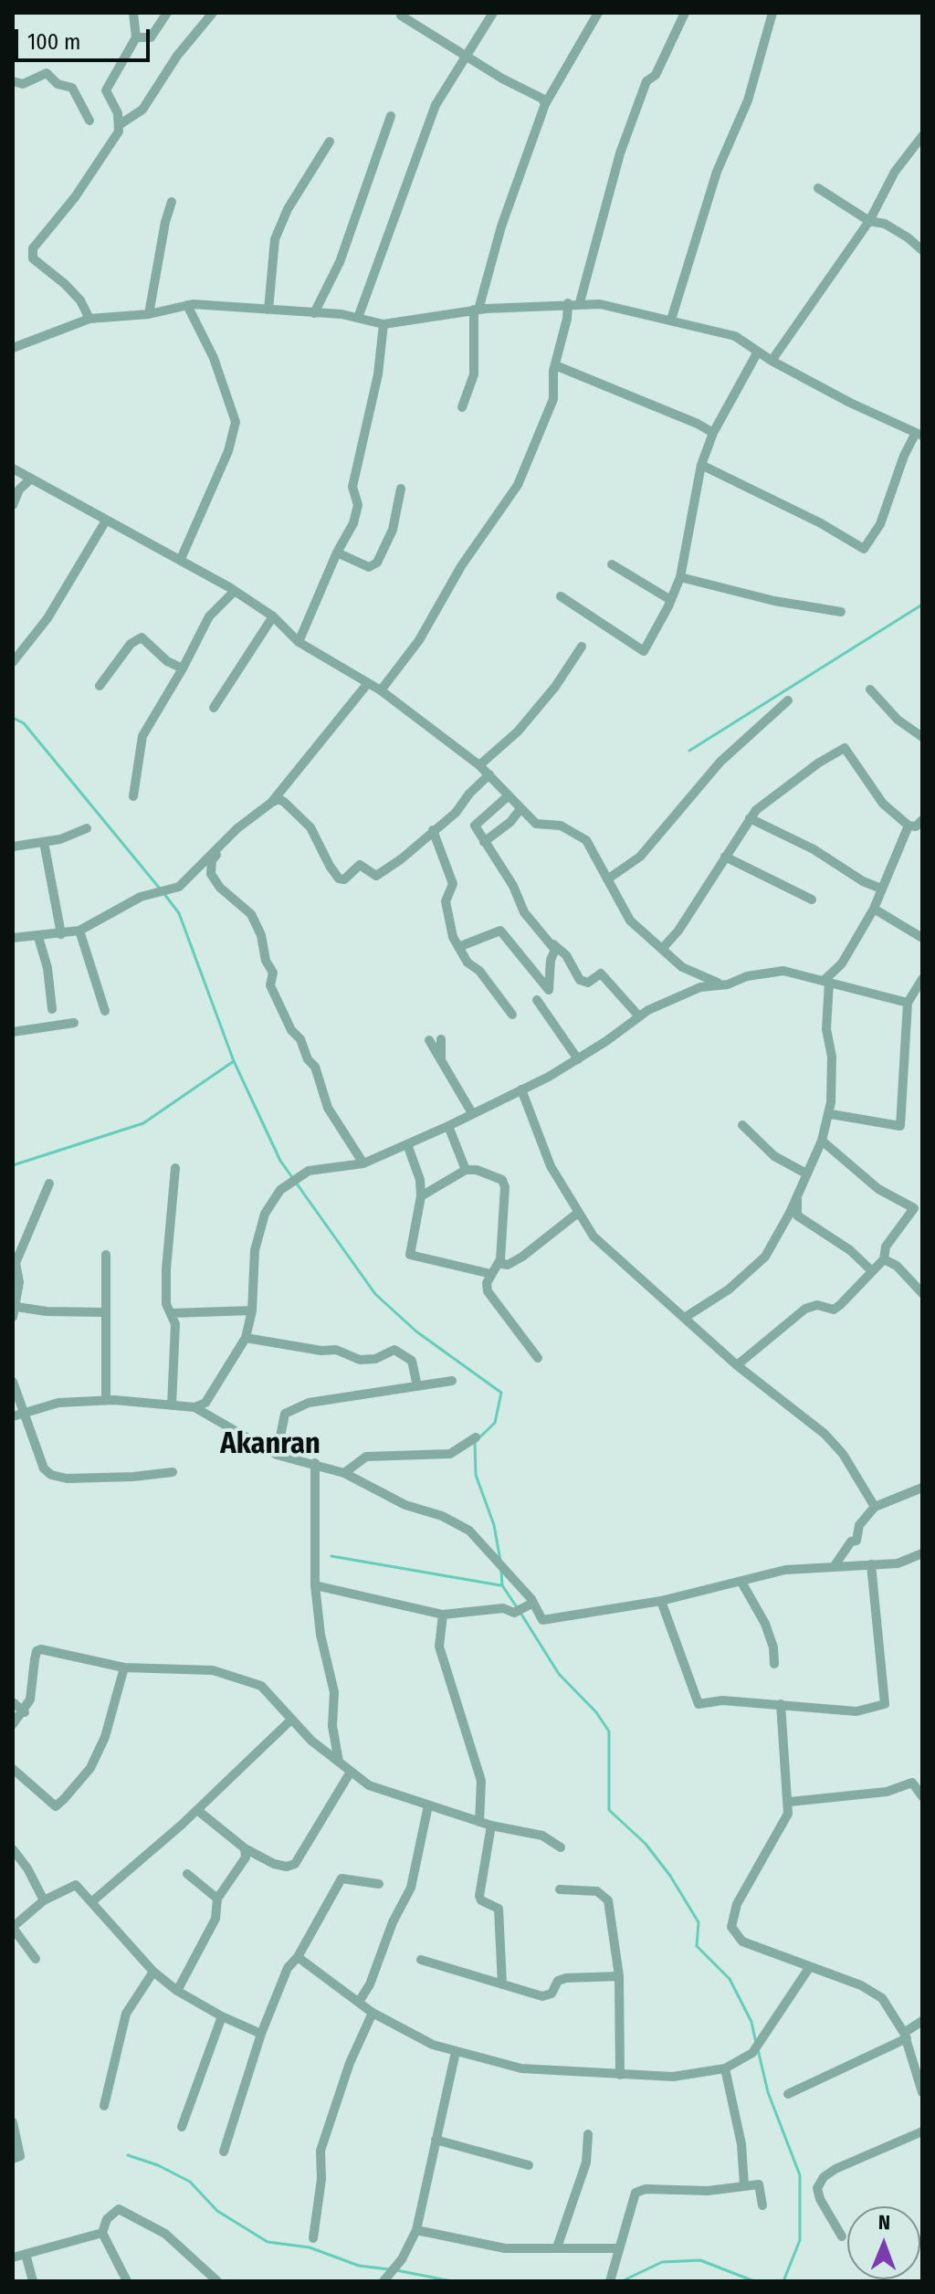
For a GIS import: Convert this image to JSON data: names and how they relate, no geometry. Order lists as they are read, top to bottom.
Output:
{
  "districts": ["Akanran"],
  "scale_bar": "100 m",
  "north": "top"
}
